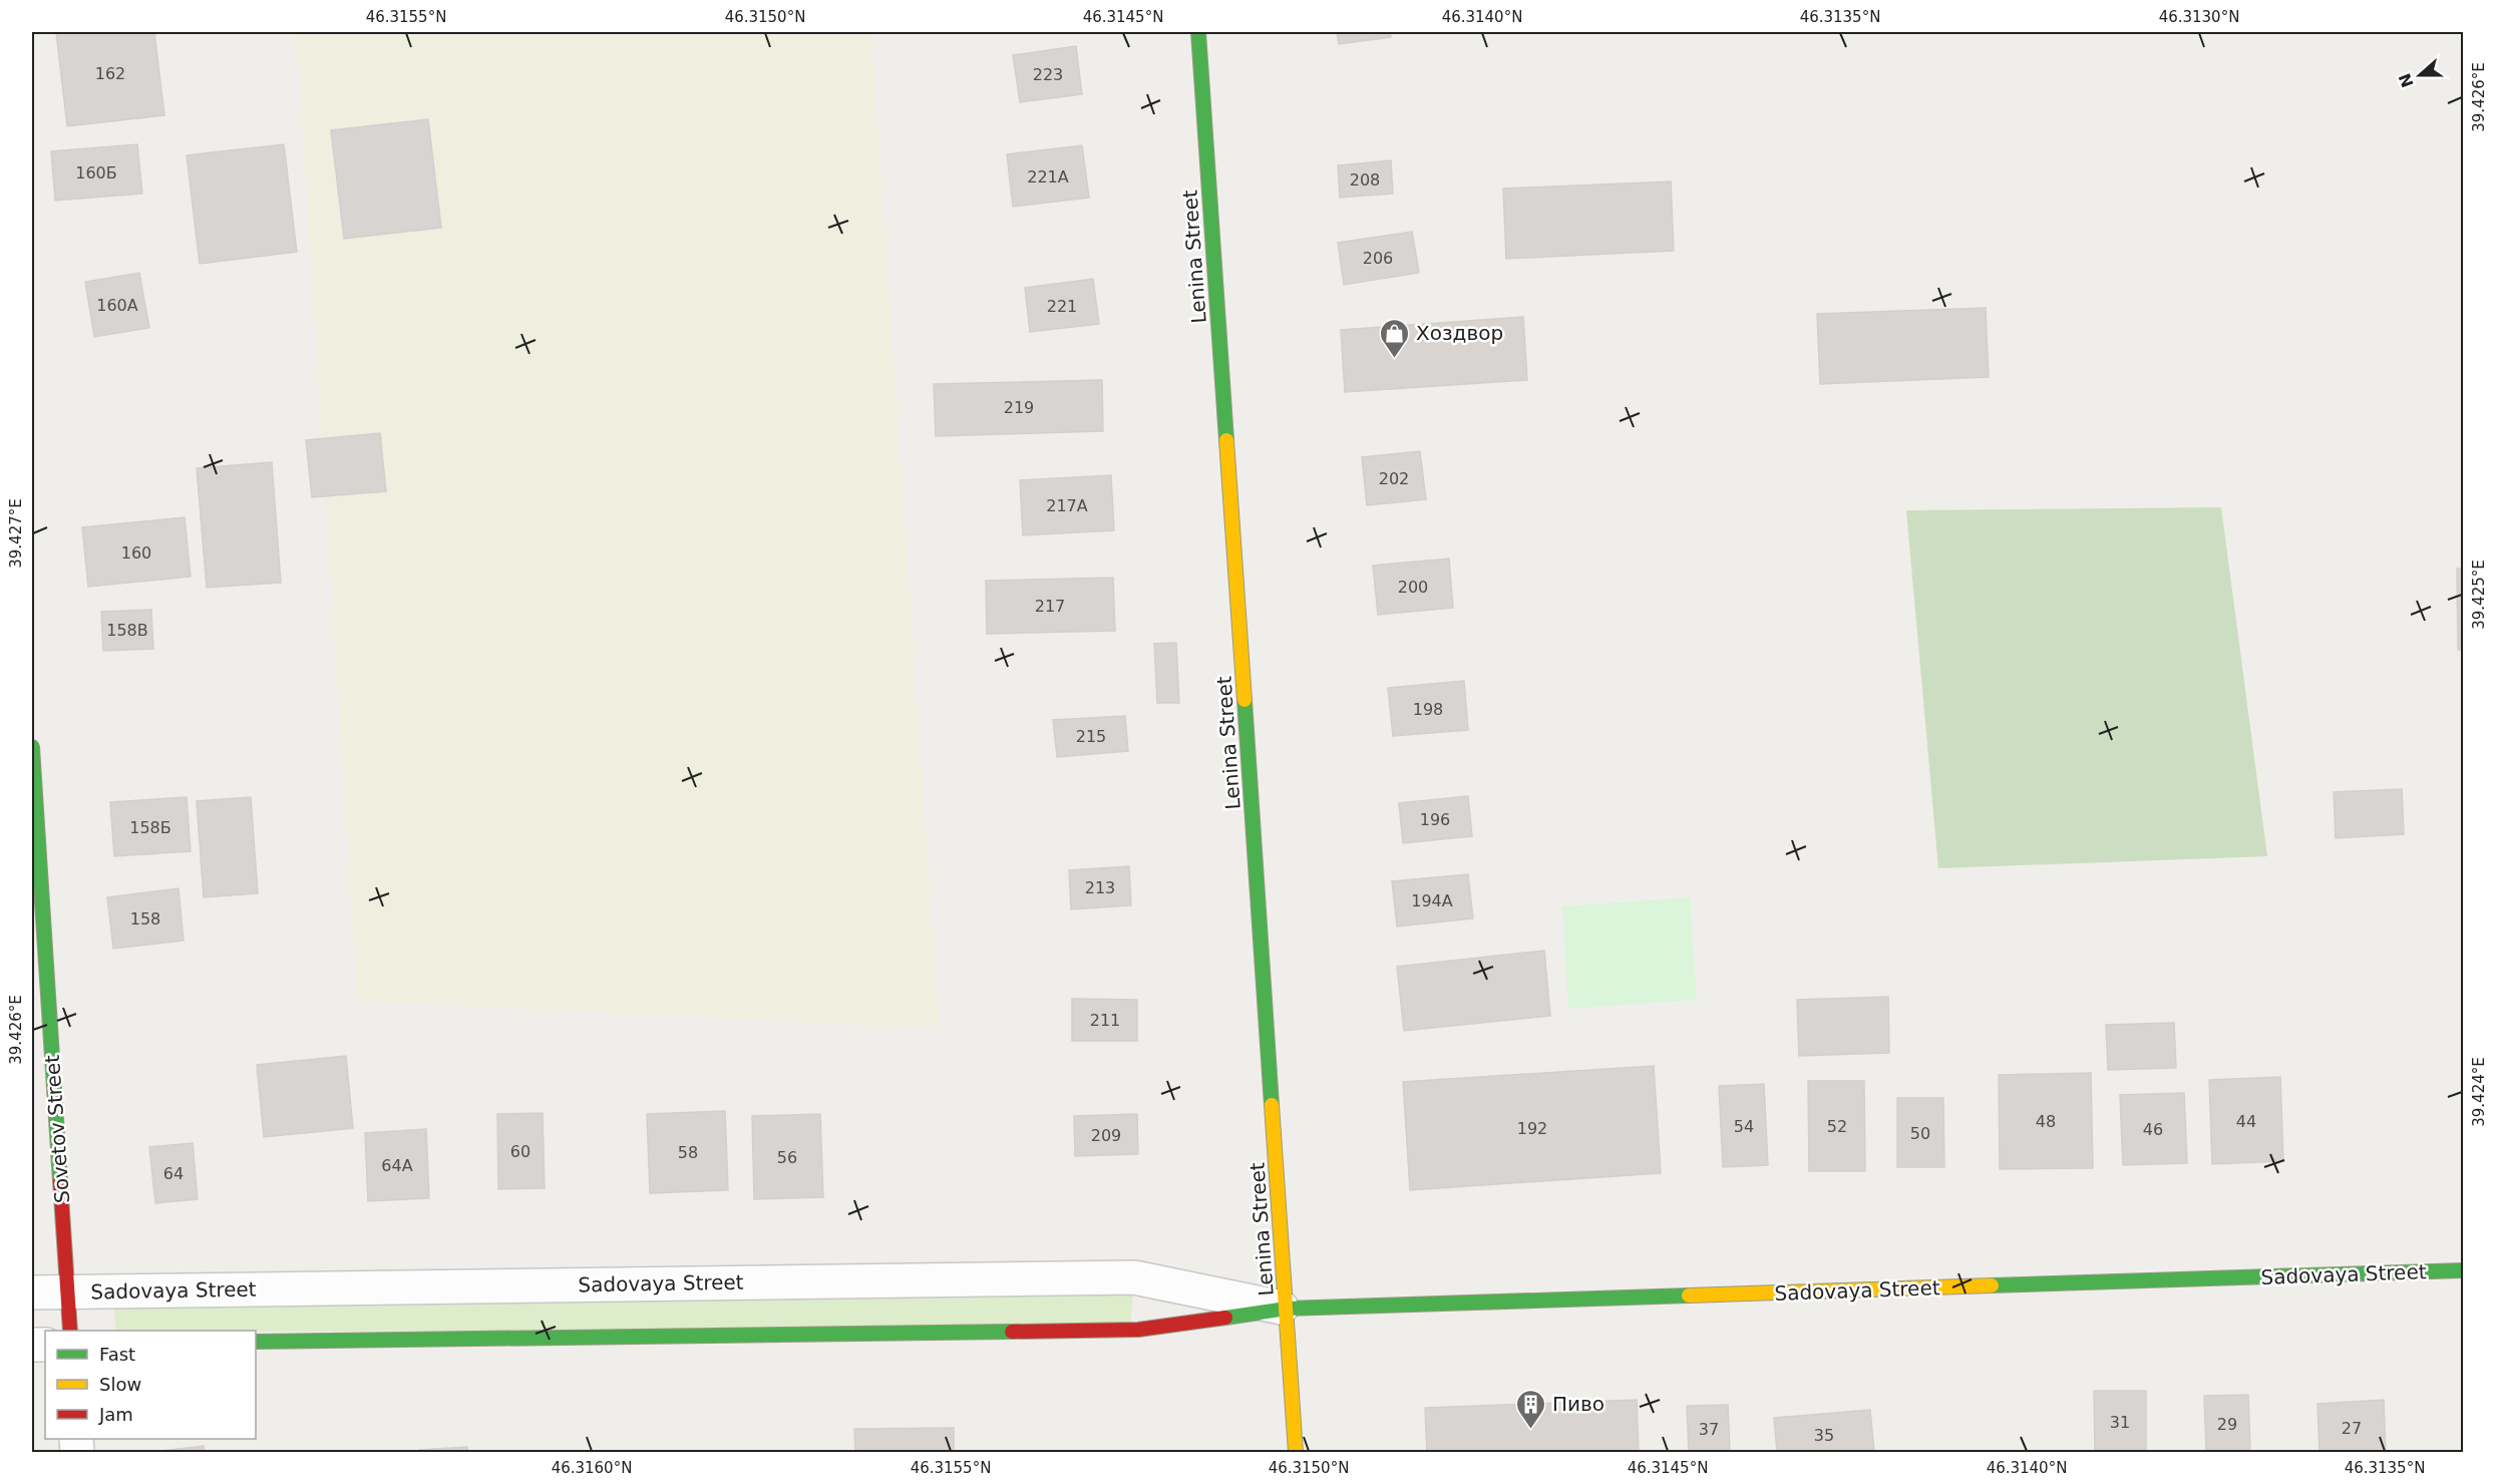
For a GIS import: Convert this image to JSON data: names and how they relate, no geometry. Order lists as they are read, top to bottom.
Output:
{
  "streets": {
    "street": ["Lenina Street", "Sovetov Street", "Sadovaya Street"]
  },
  "crossings": [
    ["Lenina Street", "Sadovaya Street"],
    ["Sovetov Street", "Sadovaya Street"]
  ],
  "places": {
    "shop": ["Хоздвор"],
    "building": ["Пиво"]
  },
  "house_numbers": [
    "162",
    "223",
    "160Б",
    "221А",
    "208",
    "206",
    "160А",
    "221",
    "219",
    "202",
    "217А",
    "160",
    "200",
    "217",
    "158В",
    "198",
    "215",
    "196",
    "158Б",
    "213",
    "194А",
    "158",
    "211",
    "48",
    "44",
    "54",
    "52",
    "192",
    "46",
    "50",
    "209",
    "60",
    "58",
    "56",
    "64А",
    "64",
    "31",
    "29",
    "27",
    "37",
    "35"
  ],
  "legend": ["Fast", "Slow", "Jam"],
  "north": "left",
  "coordinates": [
    "46.3155°N",
    "46.3150°N",
    "46.3145°N",
    "46.3140°N",
    "46.3135°N",
    "46.3130°N",
    "39.426°E",
    "39.427°E",
    "39.425°E",
    "39.424°E",
    "46.3160°N"
  ]
}
